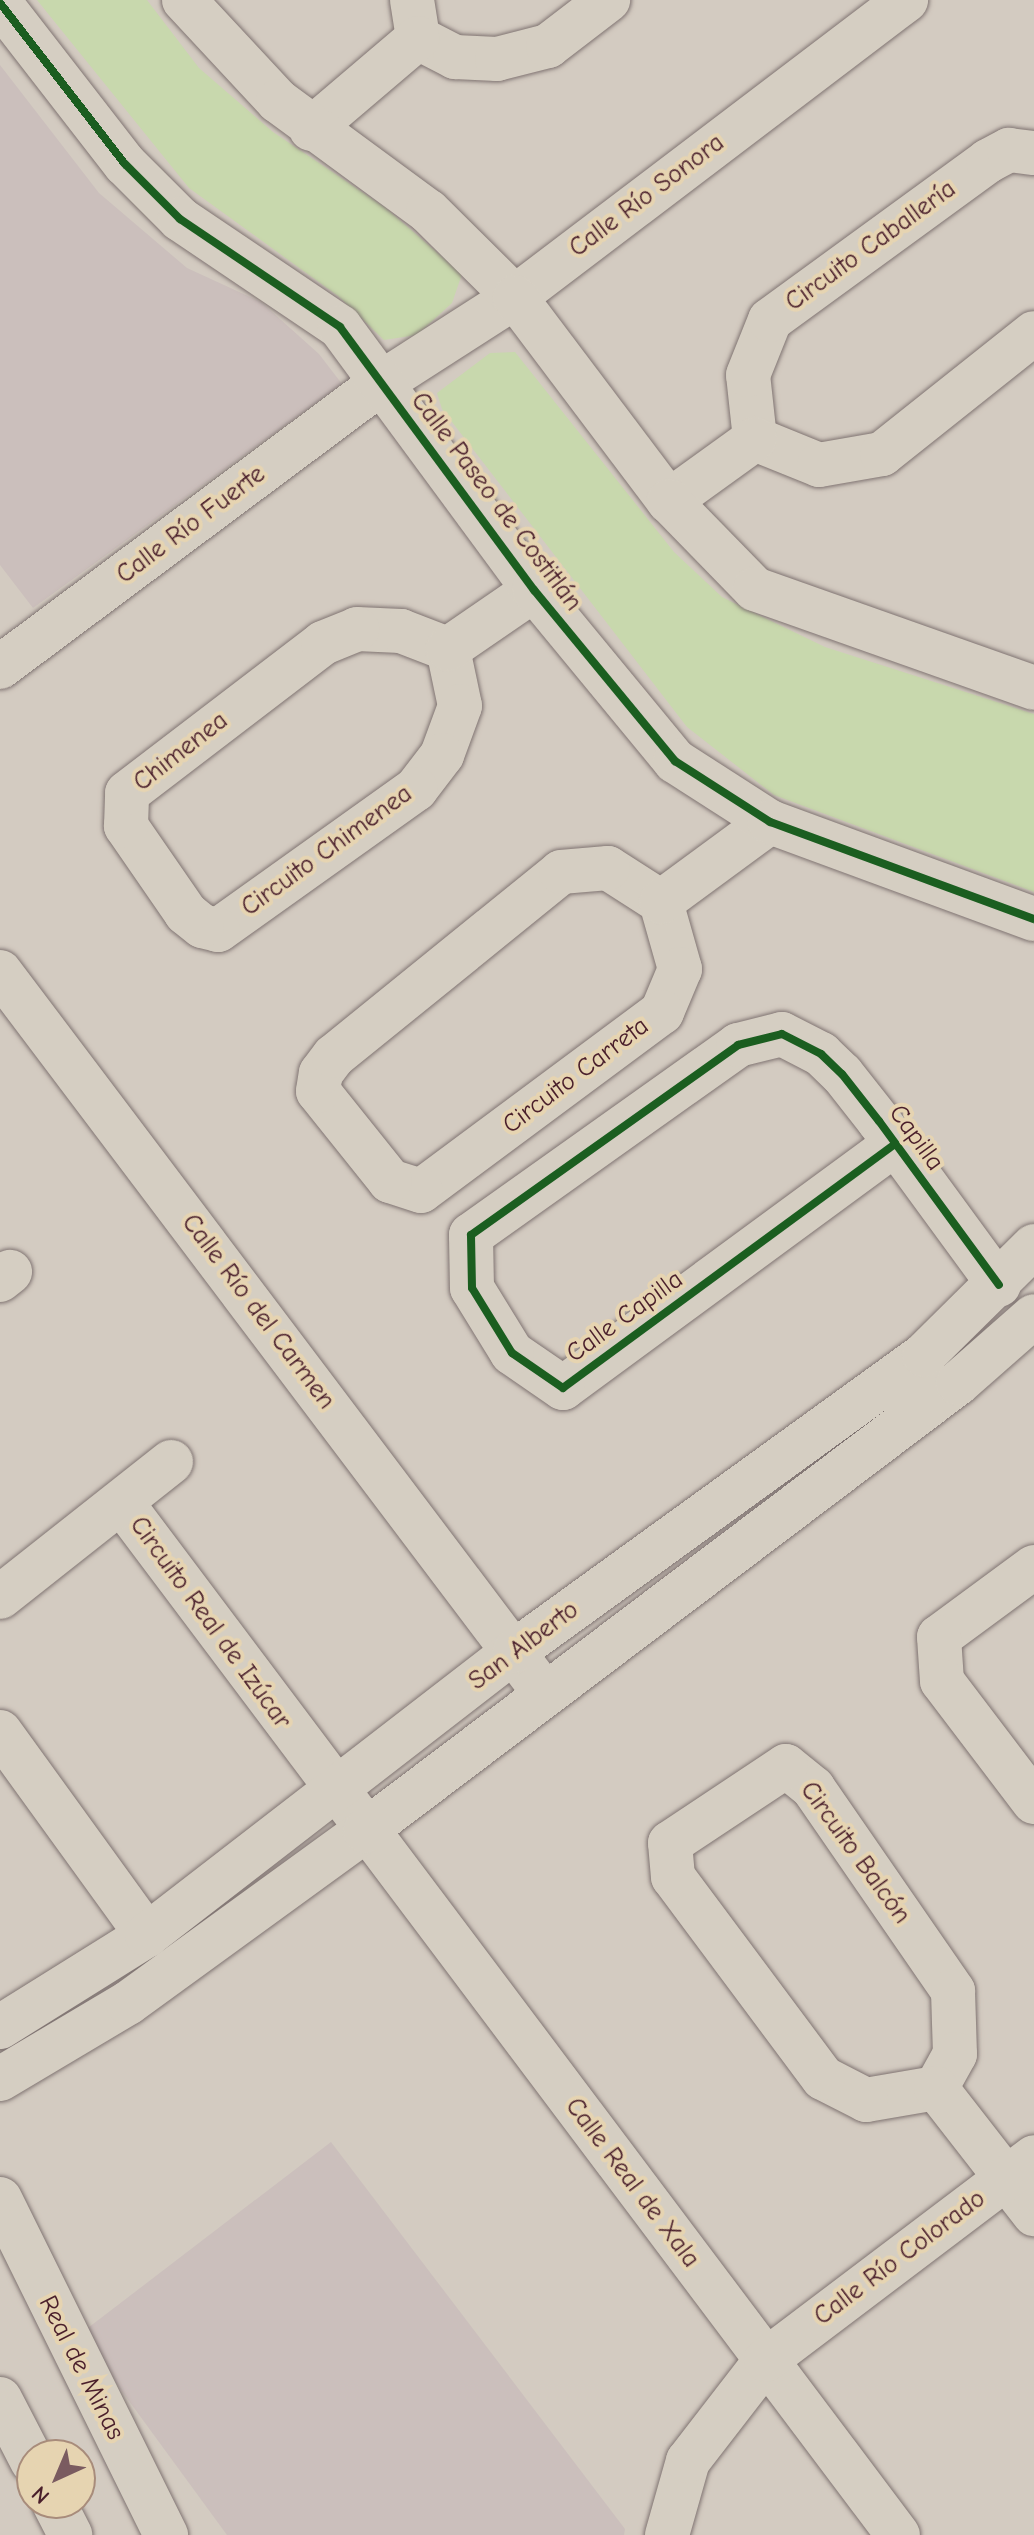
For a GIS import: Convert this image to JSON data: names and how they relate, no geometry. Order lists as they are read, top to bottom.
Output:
{
  "streets": {
    "street": [
      "Calle Río Sonora",
      "Circuito Caballería",
      "Calle Paseo de Costitlán",
      "Calle Río Fuerte",
      "Chimenea",
      "Circuito Chimenea",
      "Circuito Carreta",
      "Capilla",
      "Calle Río del Carmen",
      "Calle Capilla",
      "Circuito Real de Izúcar",
      "San Alberto",
      "Circuito Balcón",
      "Calle Real de Xala",
      "Calle Río Colorado",
      "Real de Minas"
    ]
  },
  "crossings": [
    ["Calle Río Sonora", "Calle Paseo de Costitlán"],
    ["Calle Río Sonora", "Calle Río Fuerte"],
    ["Calle Paseo de Costitlán", "Calle Río Fuerte"],
    ["Chimenea", "Circuito Chimenea"],
    ["Capilla", "Calle Capilla"],
    ["Capilla", "San Alberto"],
    ["Calle Río del Carmen", "San Alberto"],
    ["Circuito Real de Izúcar", "San Alberto"],
    ["Circuito Real de Izúcar", "Calle Real de Xala"],
    ["San Alberto", "Calle Real de Xala"],
    ["Calle Real de Xala", "Calle Río Colorado"]
  ],
  "north": "bottom left"
}
